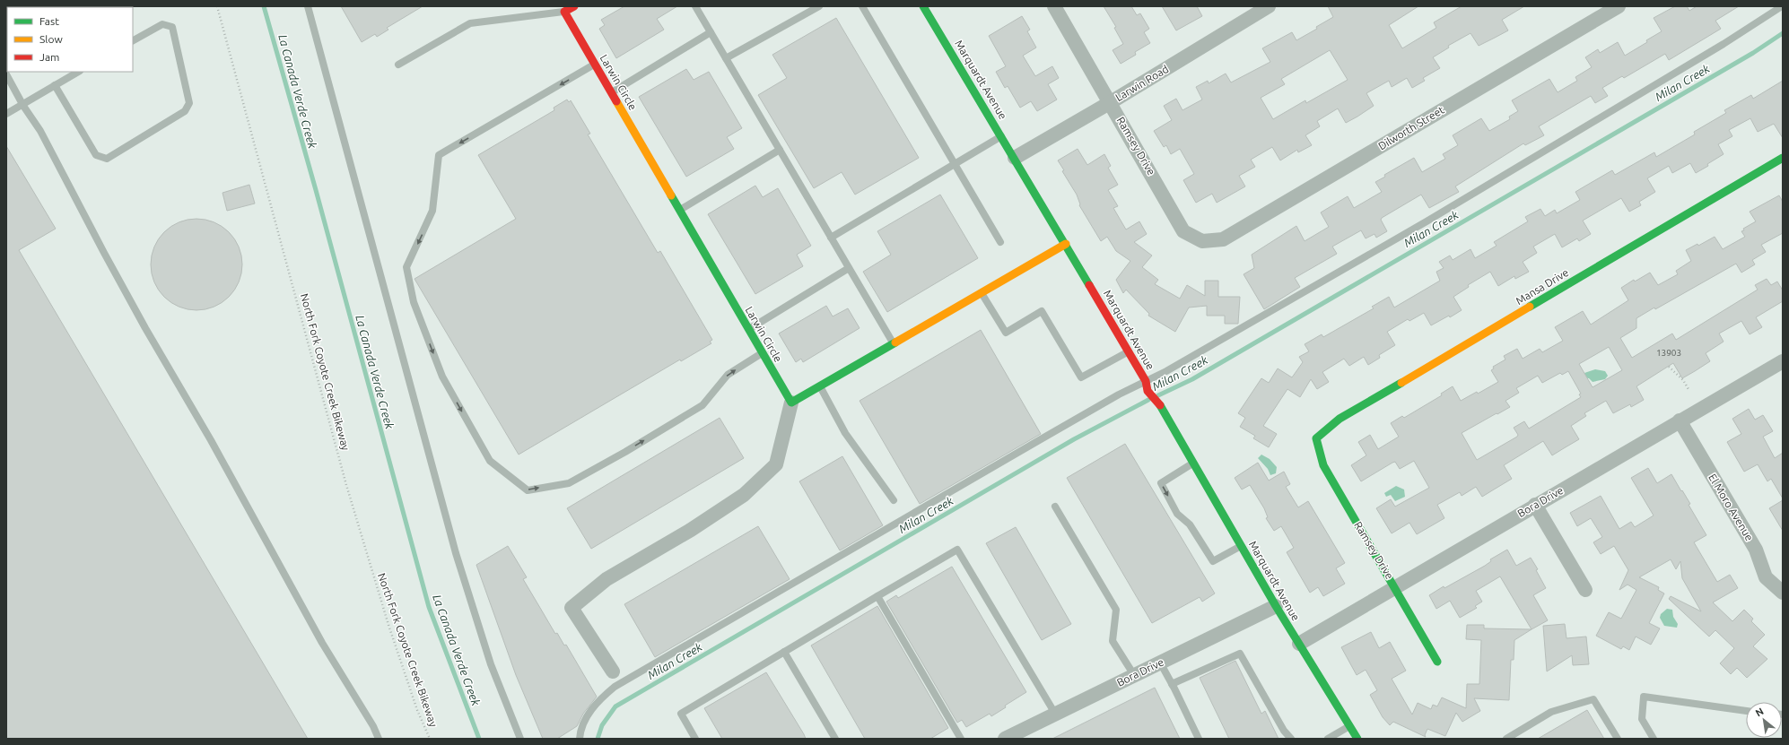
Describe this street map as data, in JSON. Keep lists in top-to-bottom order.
{
  "streets": {
    "street": [
      "Marquardt Avenue",
      "Larwin Circle",
      "Larwin Road",
      "Dilworth Street",
      "Ramsey Drive",
      "Mansa Drive",
      "Bora Drive",
      "El Moro Avenue"
    ],
    "path": ["North Fork Coyote Creek Bikeway"]
  },
  "crossings": [
    ["Marquardt Avenue", "Larwin Road"],
    ["Marquardt Avenue", "Bora Drive"],
    ["Larwin Road", "Ramsey Drive"],
    ["Dilworth Street", "Ramsey Drive"],
    ["Ramsey Drive", "Mansa Drive"],
    ["Ramsey Drive", "Bora Drive"],
    ["Bora Drive", "El Moro Avenue"]
  ],
  "water": ["Milan Creek", "La Canada Verde Creek"],
  "house_numbers": ["13903"],
  "legend": ["Fast", "Slow", "Jam"],
  "north": "top left"
}
